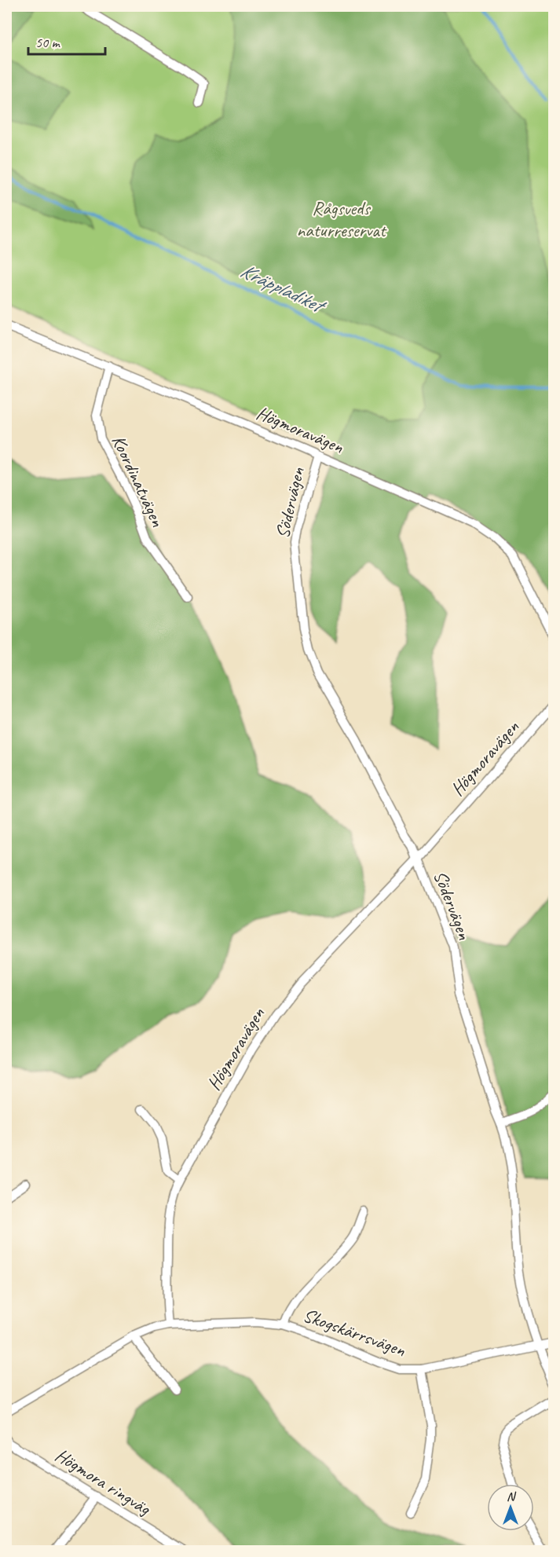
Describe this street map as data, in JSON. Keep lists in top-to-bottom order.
{
  "streets": {
    "street": [
      "Högmoravägen",
      "Koordinatvägen",
      "Södervägen",
      "Skogskärrsvägen",
      "Högmora ringväg"
    ]
  },
  "crossings": [
    ["Högmoravägen", "Koordinatvägen"],
    ["Högmoravägen", "Södervägen"],
    ["Högmoravägen", "Skogskärrsvägen"],
    ["Södervägen", "Skogskärrsvägen"]
  ],
  "water": ["Kräppladiket"],
  "parks": ["Rågsveds naturreservat"],
  "scale_bar": "50 m",
  "north": "top"
}
